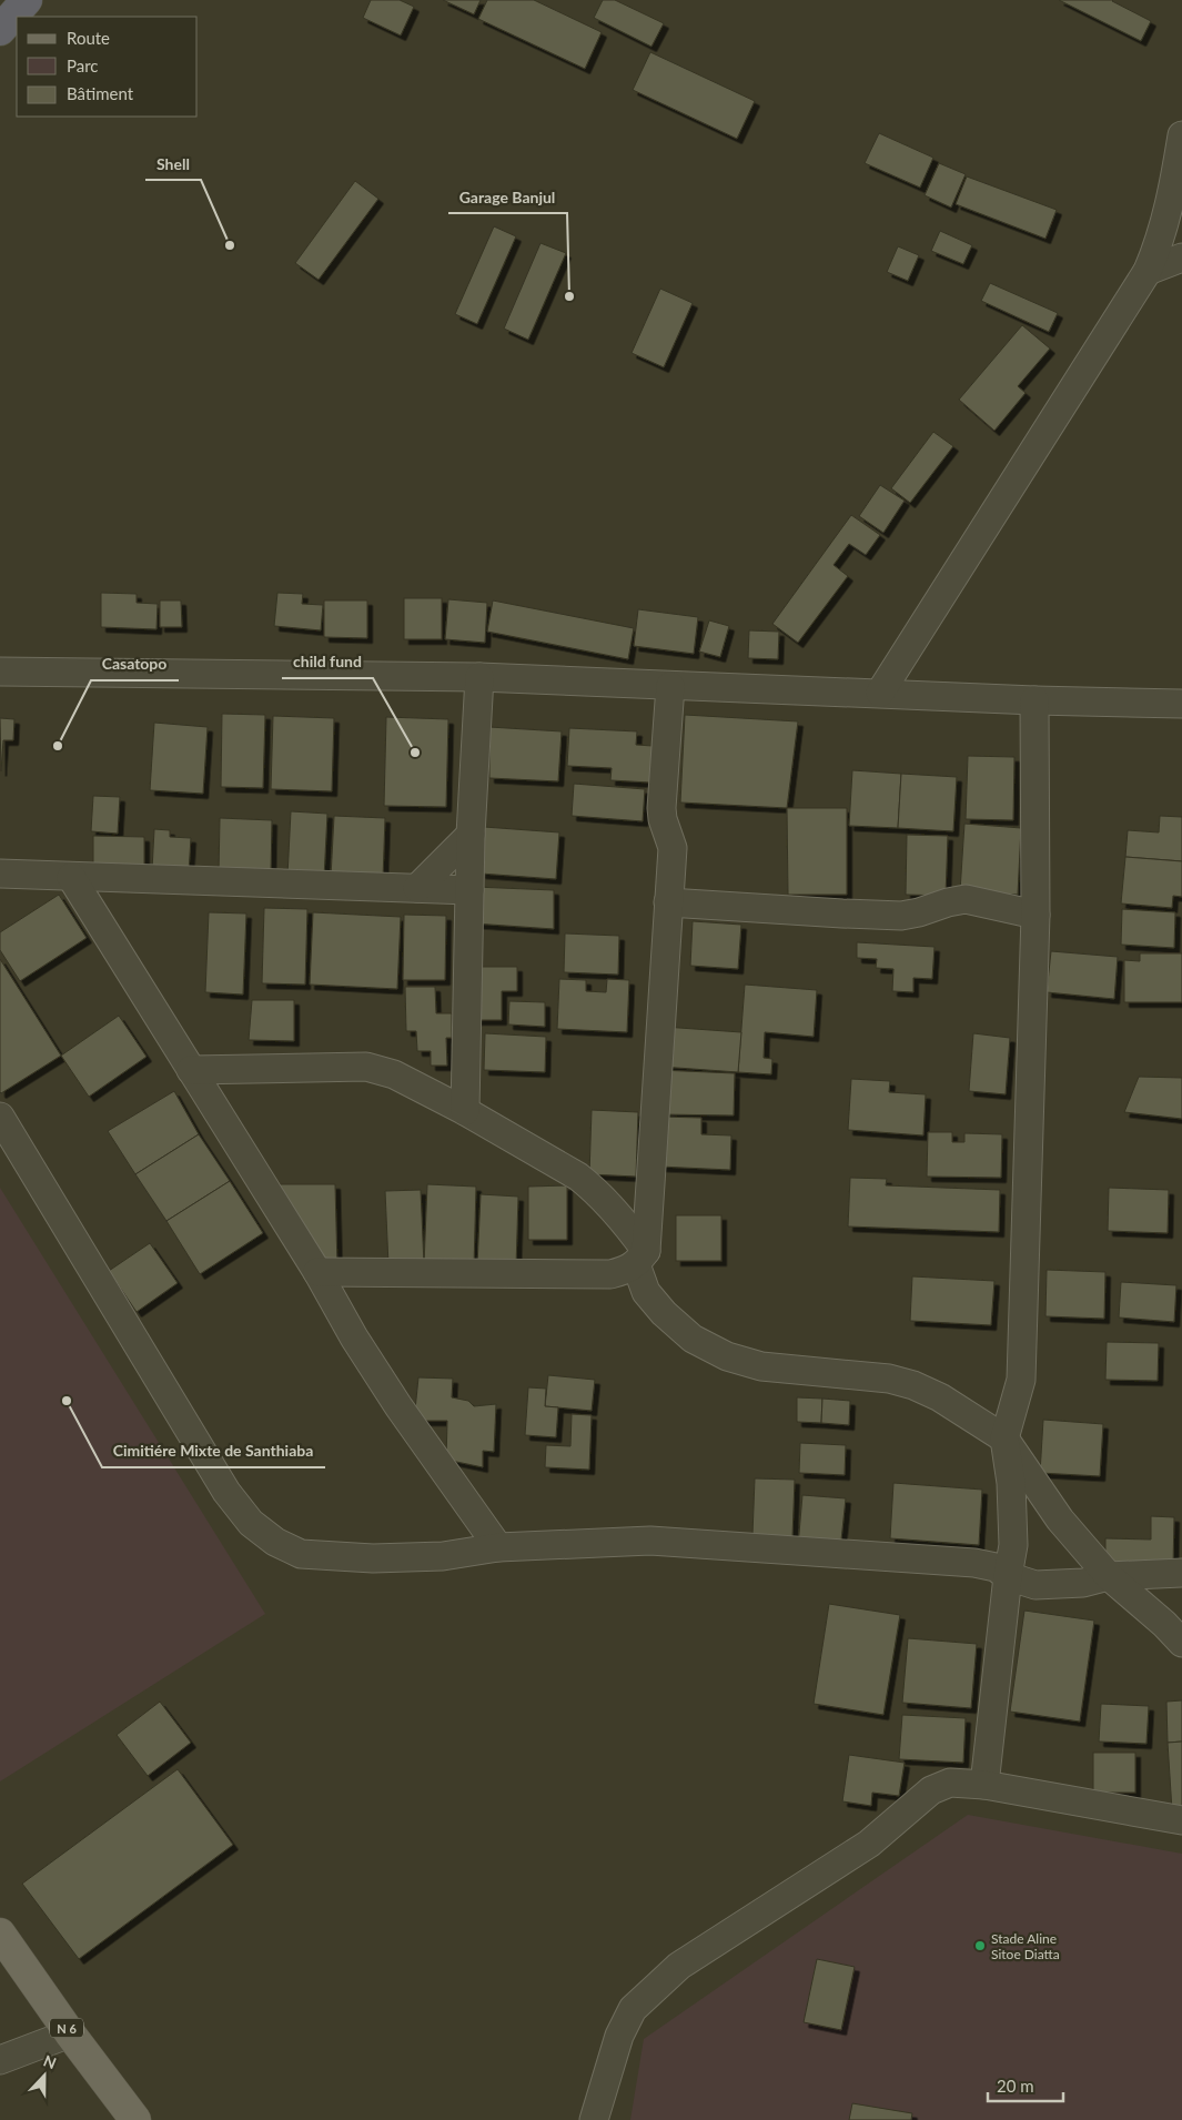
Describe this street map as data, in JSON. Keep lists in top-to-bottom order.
{
  "streets": {
    "main road": ["N 6"]
  },
  "places": [
    "Shell",
    "Garage Banjul",
    "Casatopo",
    "child fund",
    "Cimitiére Mixte de Santhiaba",
    "Stade Aline Sitoe Diatta"
  ],
  "legend": ["Route", "Parc", "Bâtiment"],
  "scale_bar": "20 m",
  "north": "top"
}
